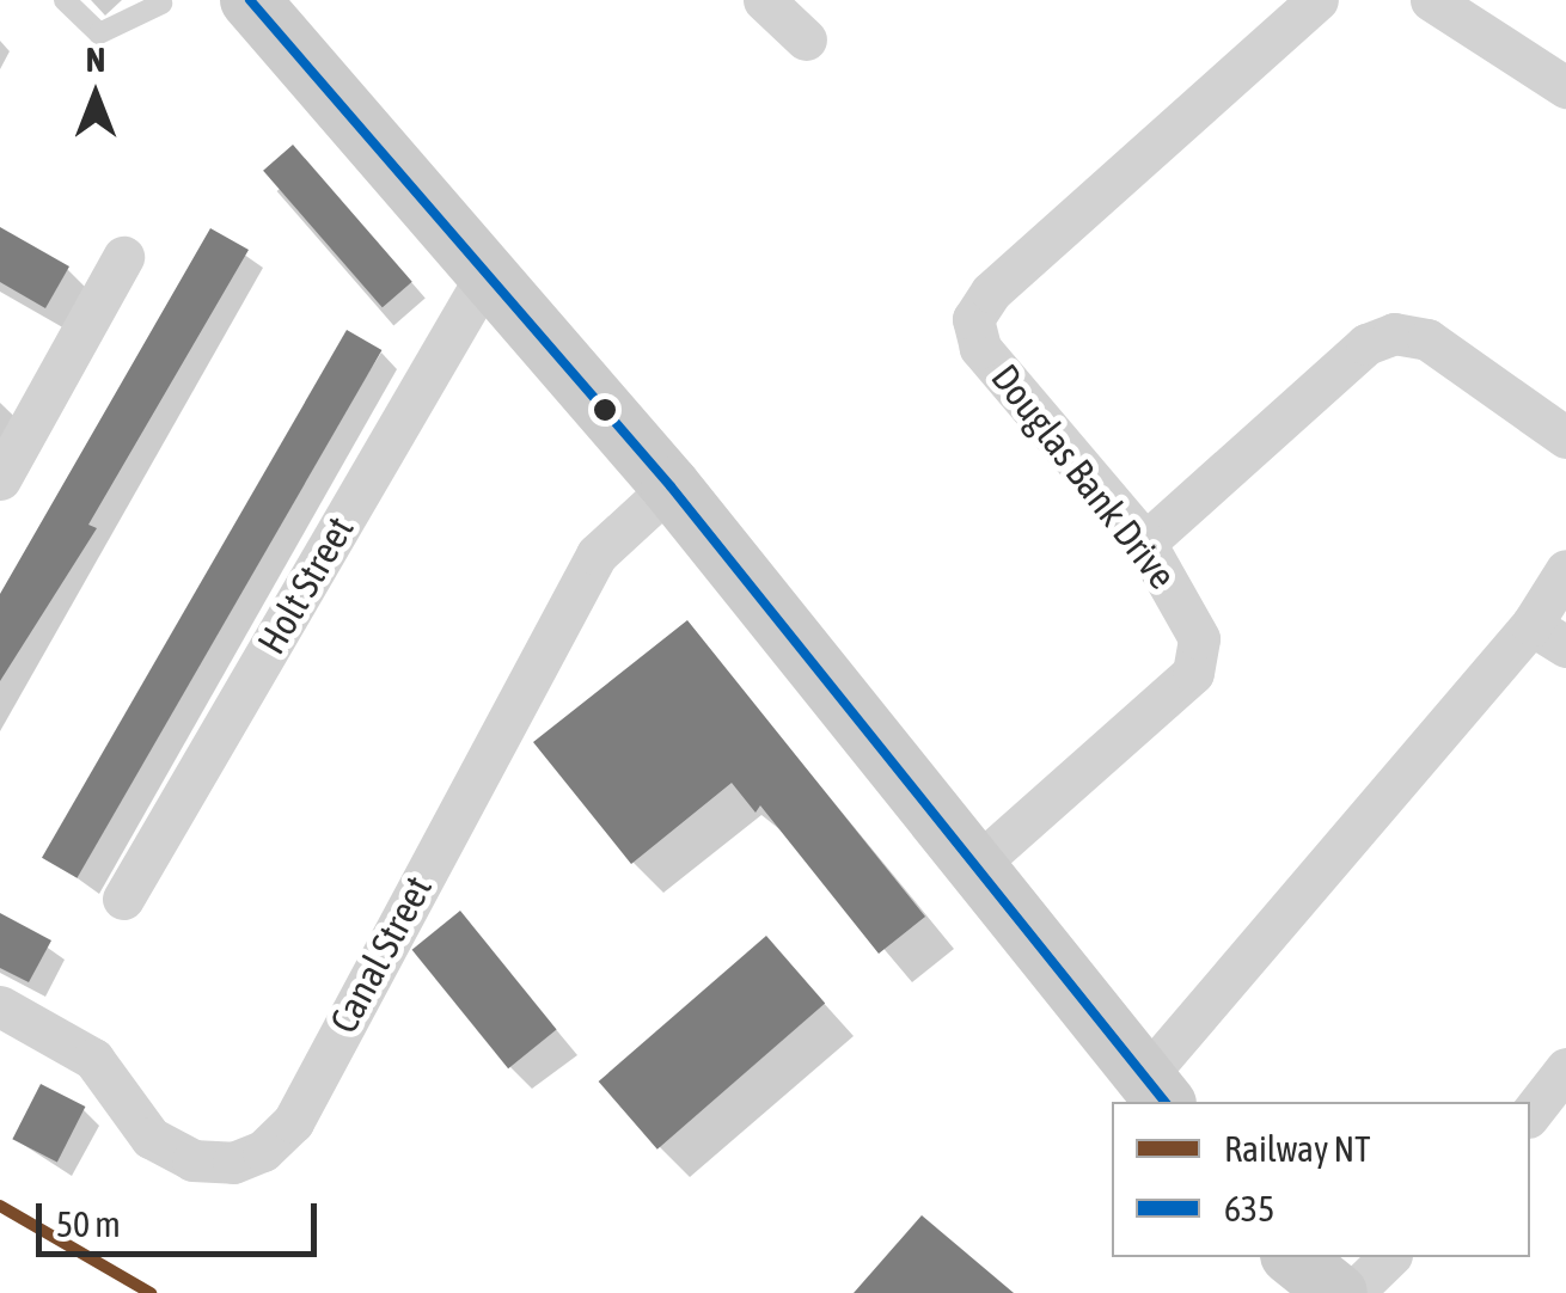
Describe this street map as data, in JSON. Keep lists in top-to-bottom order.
{
  "streets": {
    "street": ["Douglas Bank Drive", "Holt Street", "Canal Street"]
  },
  "lines": ["transit line 635", "rail line NT"],
  "legend": ["Railway NT", "635"],
  "scale_bar": "50 m",
  "north": "top"
}
